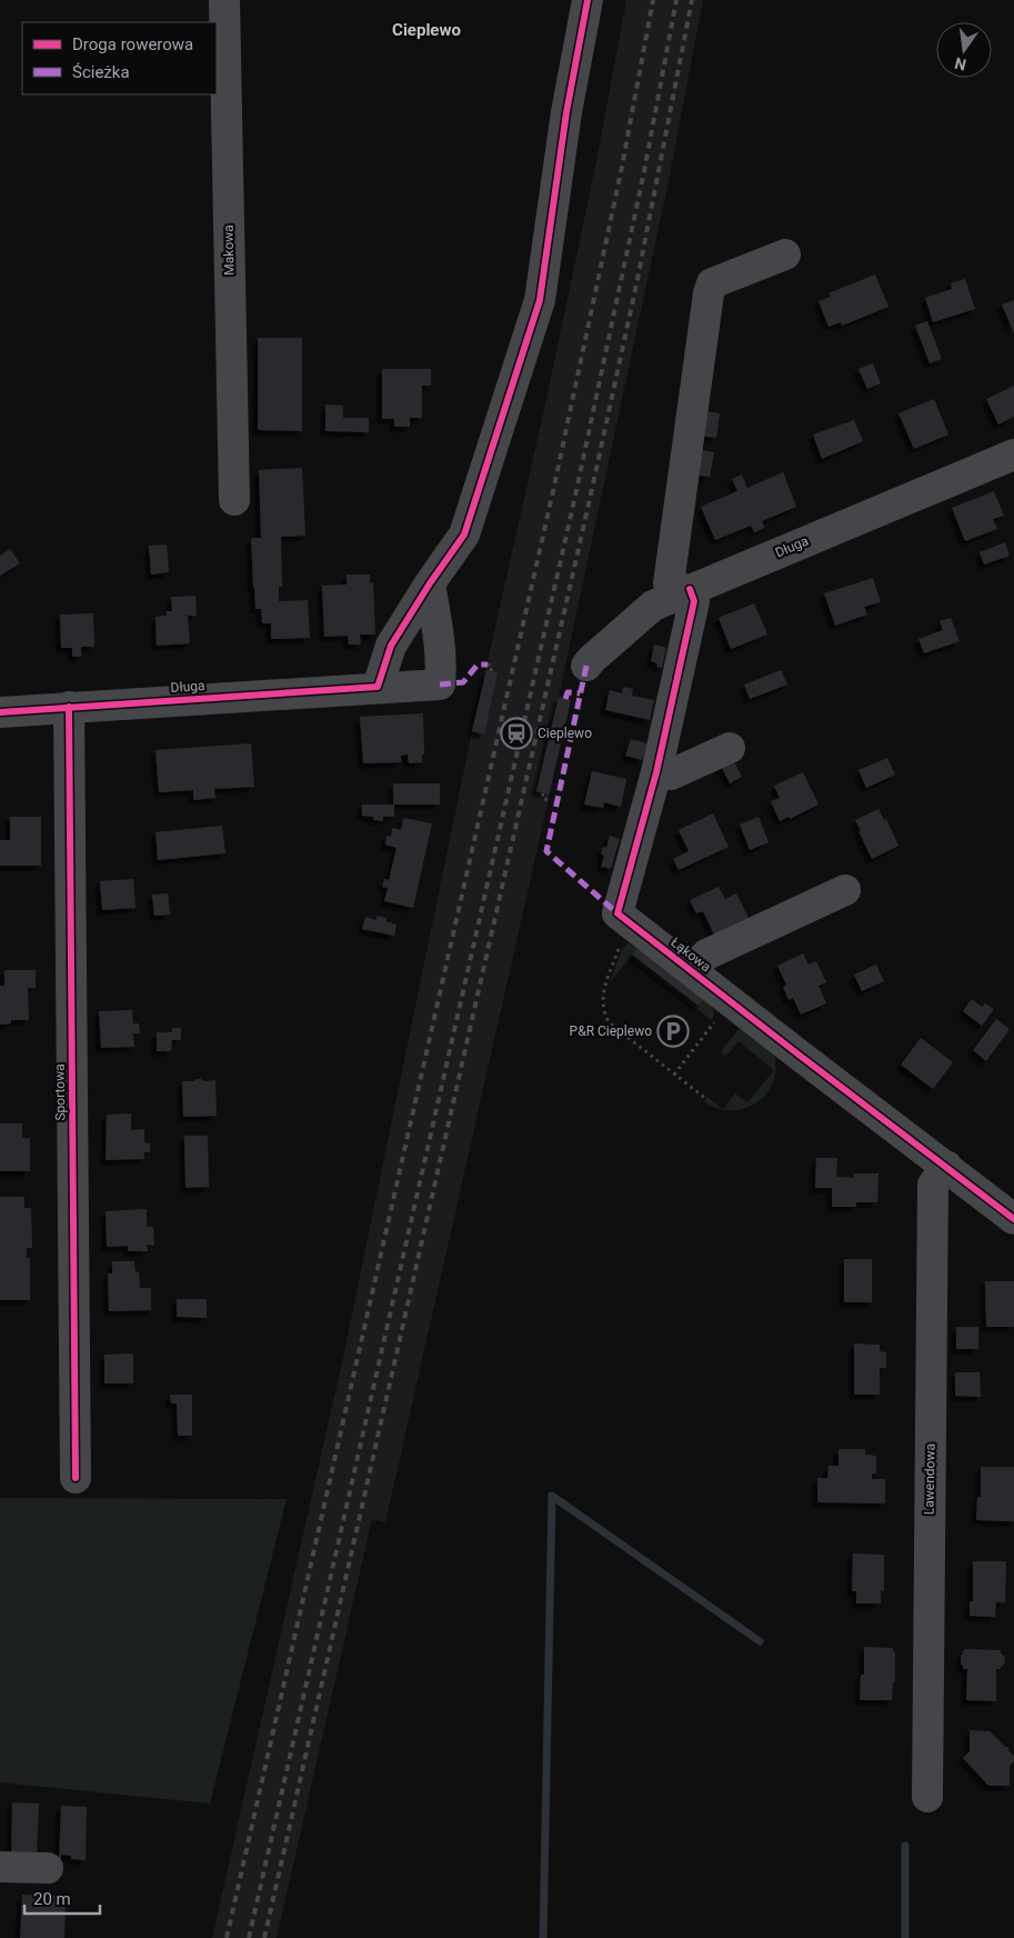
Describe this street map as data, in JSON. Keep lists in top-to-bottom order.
{
  "streets": {
    "street": [
      "Makowa",
      "Długa",
      "Łąkowa",
      "Sportowa",
      "Lawendowa"
    ]
  },
  "crossings": [
    ["Długa", "Łąkowa"],
    ["Długa", "Sportowa"],
    ["Łąkowa", "Lawendowa"]
  ],
  "districts": ["Cieplewo"],
  "places": {
    "station": ["Cieplewo"],
    "parking": ["P&R Cieplewo"]
  },
  "legend": ["Droga rowerowa", "Ścieżka"],
  "scale_bar": "20 m",
  "north": "bottom"
}
